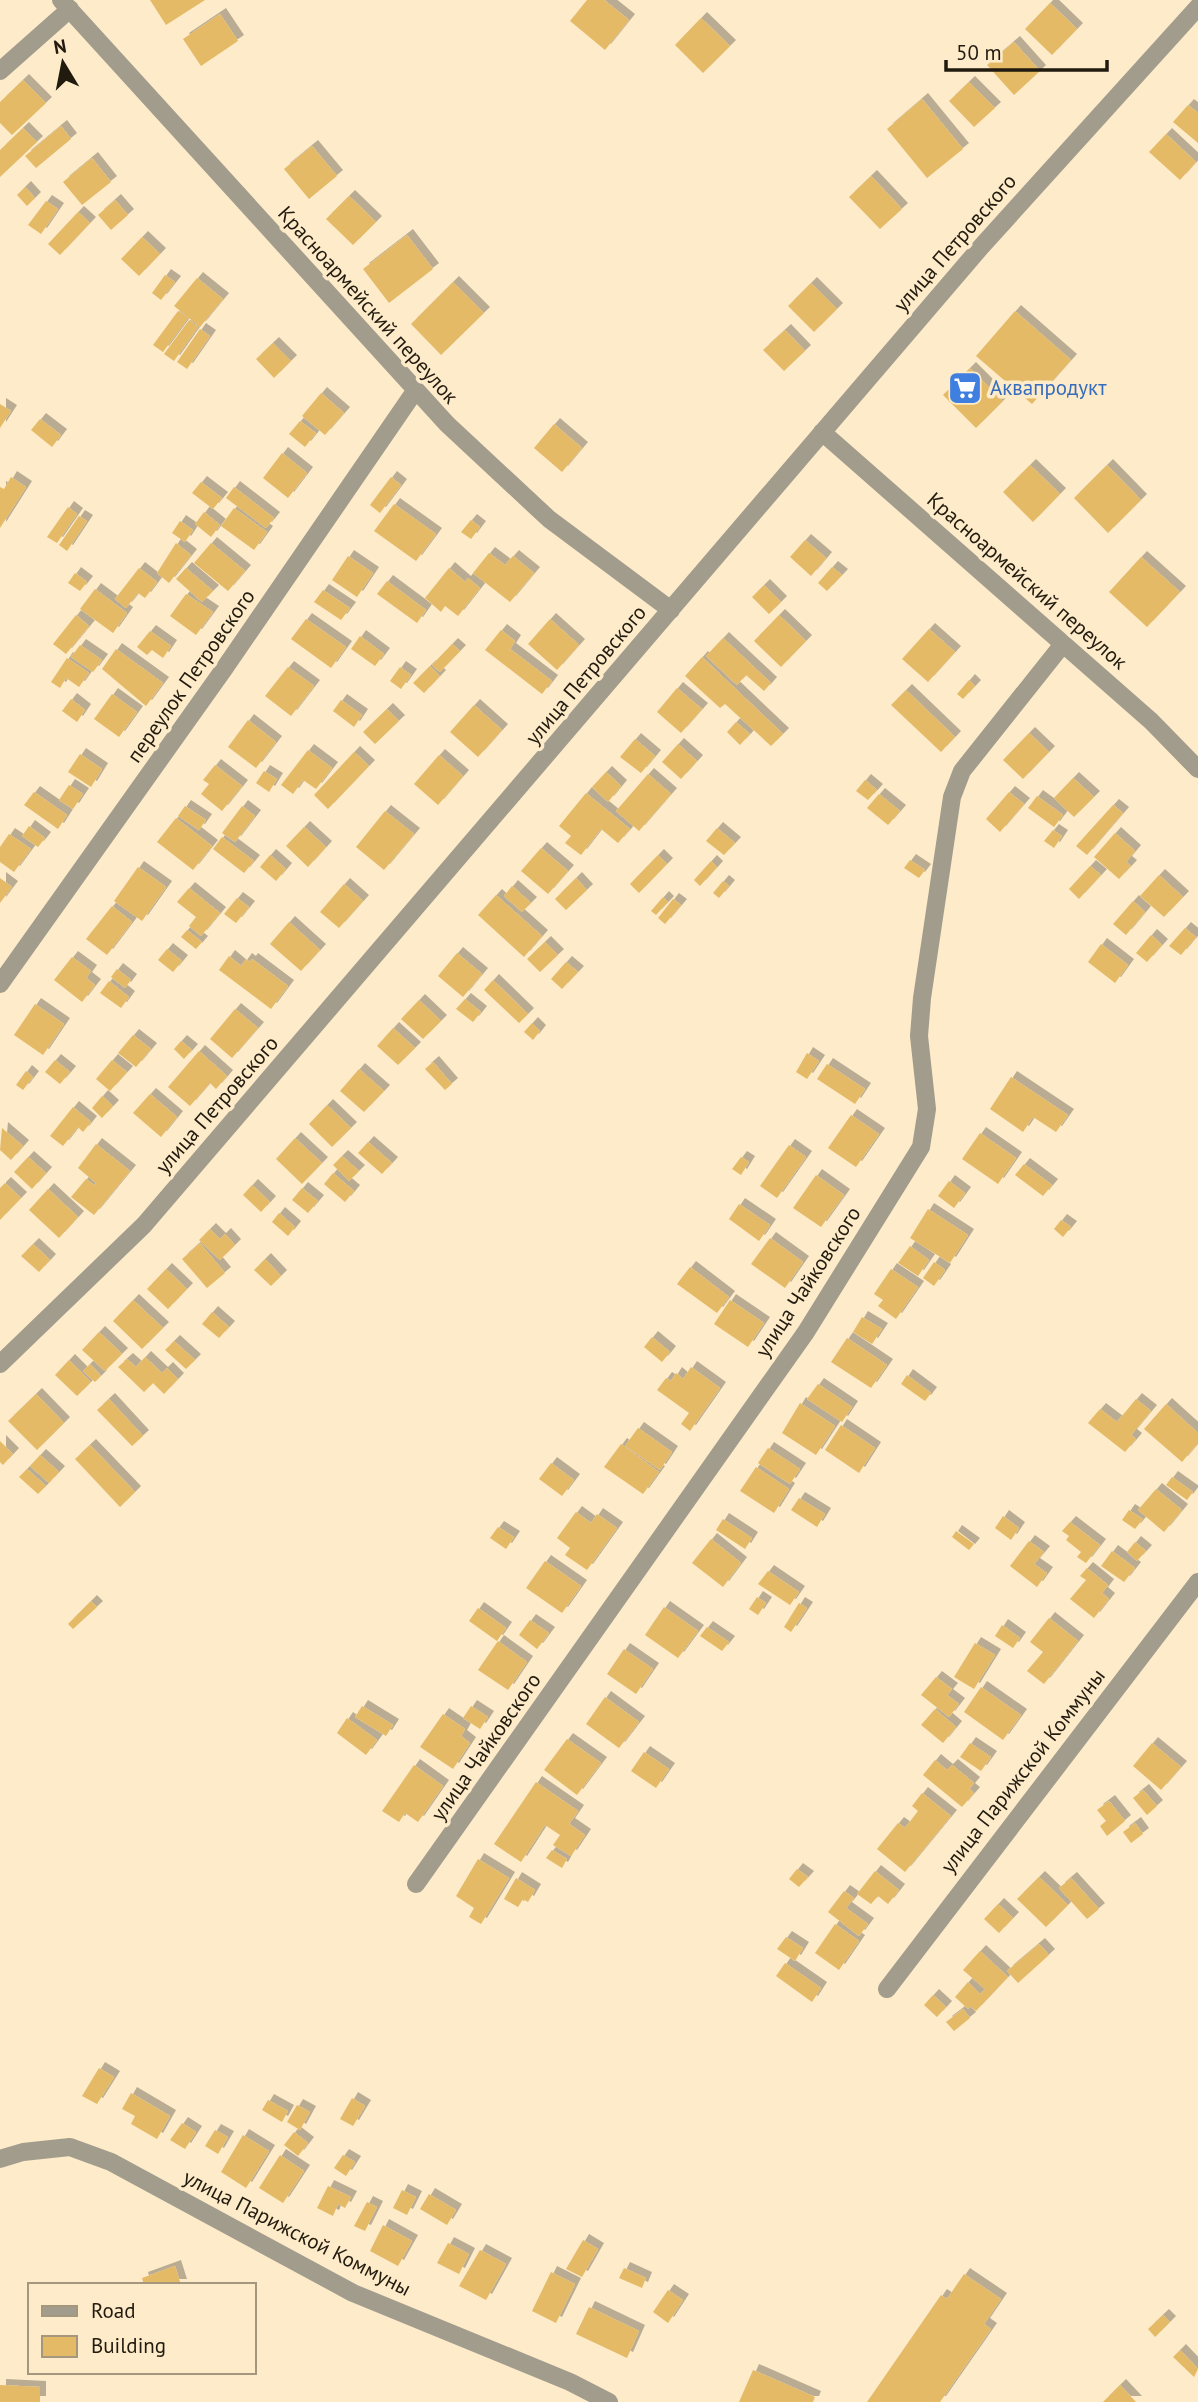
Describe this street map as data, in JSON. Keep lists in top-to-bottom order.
{
  "streets": {
    "street": [
      "улица Петровского",
      "Красноармейский переулок",
      "переулок Петровского",
      "улица Чайковского",
      "улица Парижской Коммуны"
    ]
  },
  "crossings": [
    ["улица Петровского", "Красноармейский переулок"],
    ["Красноармейский переулок", "переулок Петровского"],
    ["Красноармейский переулок", "улица Чайковского"]
  ],
  "places": {
    "supermarket": ["Аквапродукт"]
  },
  "legend": ["Road", "Building"],
  "scale_bar": "50 m",
  "north": "top"
}
